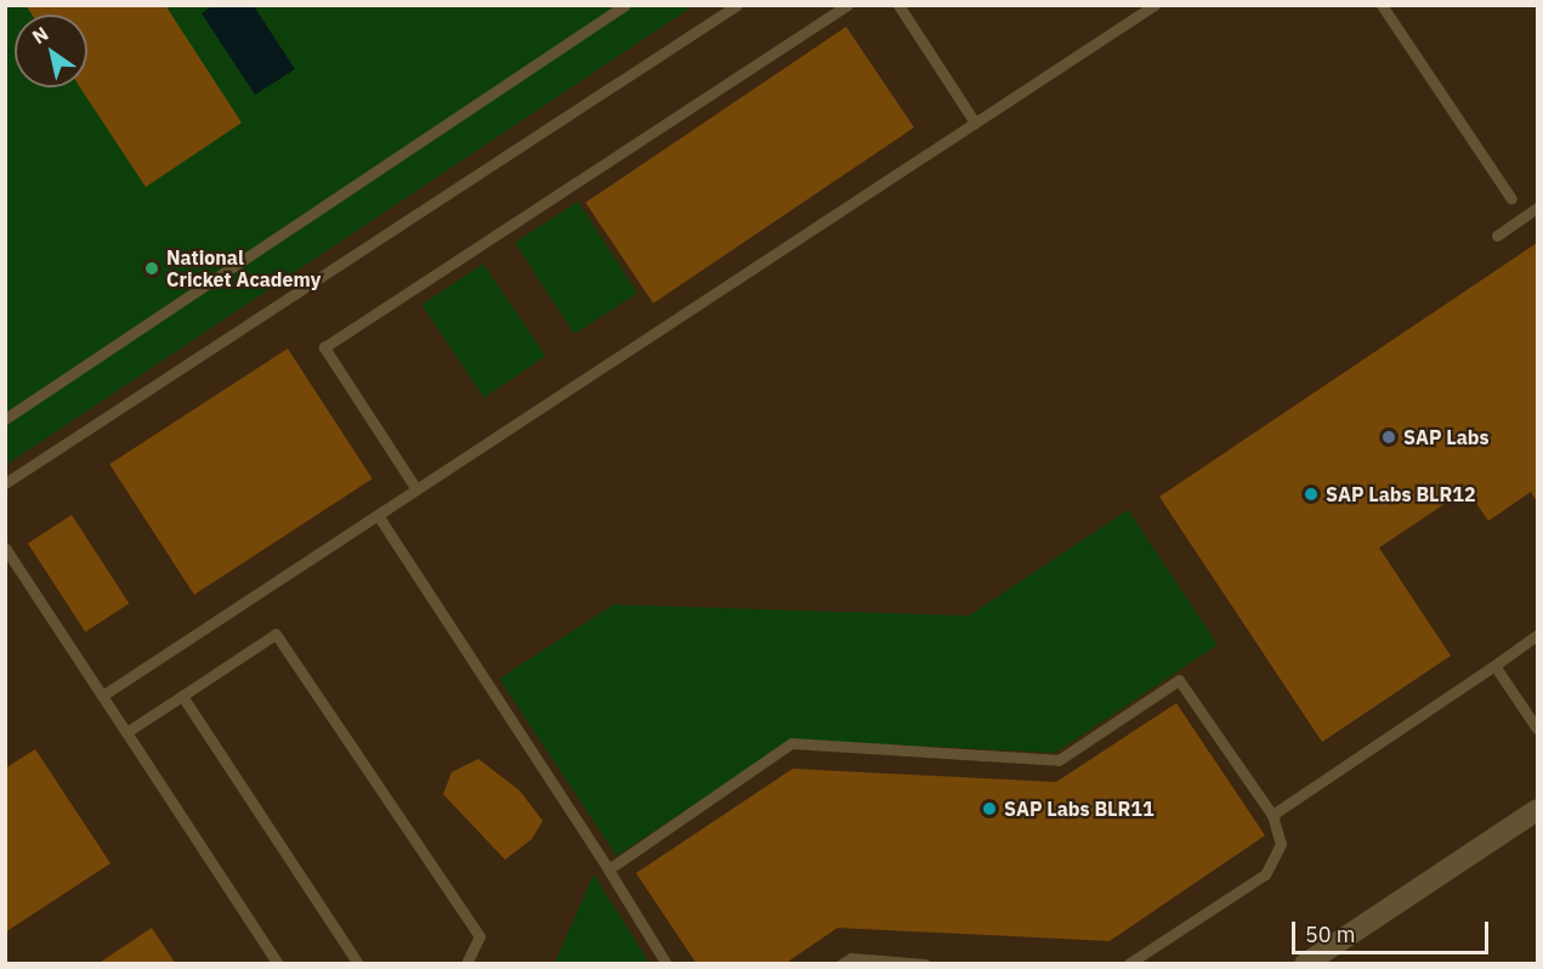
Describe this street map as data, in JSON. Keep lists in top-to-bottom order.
{
  "places": [
    "National Cricket Academy",
    "SAP Labs",
    "SAP Labs BLR12",
    "SAP Labs BLR11"
  ],
  "scale_bar": "50 m",
  "north": "top left"
}
